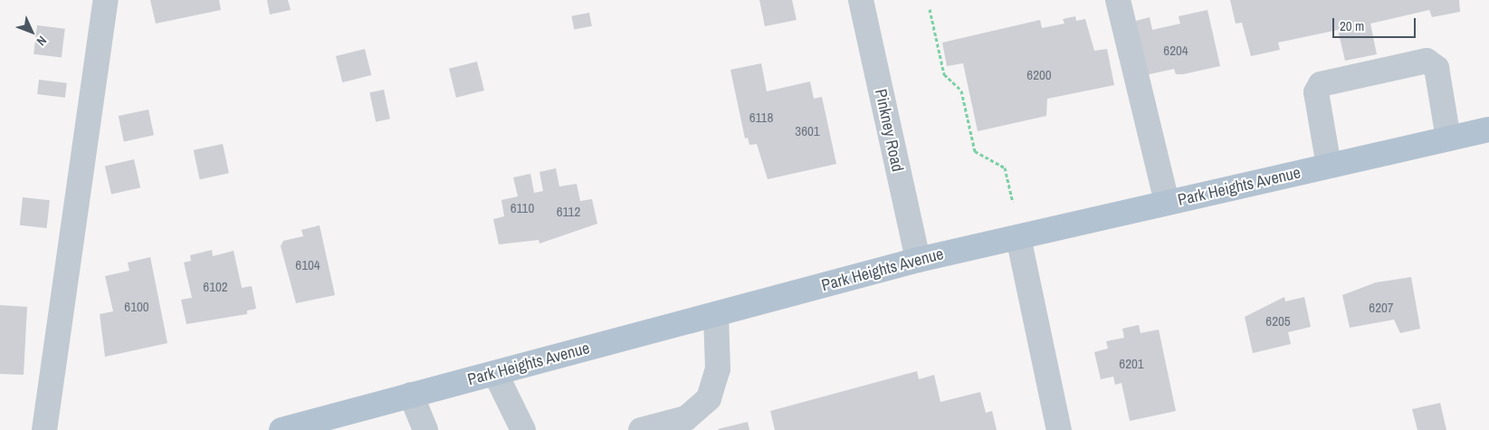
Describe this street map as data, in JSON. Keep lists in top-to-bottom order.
{
  "streets": {
    "main road": ["Park Heights Avenue"],
    "street": ["Pinkney Road"]
  },
  "crossings": [
    ["Pinkney Road", "Park Heights Avenue"]
  ],
  "house_numbers": [
    "6204",
    "6200",
    "6118",
    "3601",
    "6110",
    "6112",
    "6104",
    "6102",
    "6100",
    "6207",
    "6205",
    "6201"
  ],
  "scale_bar": "20 m",
  "north": "bottom right"
}
